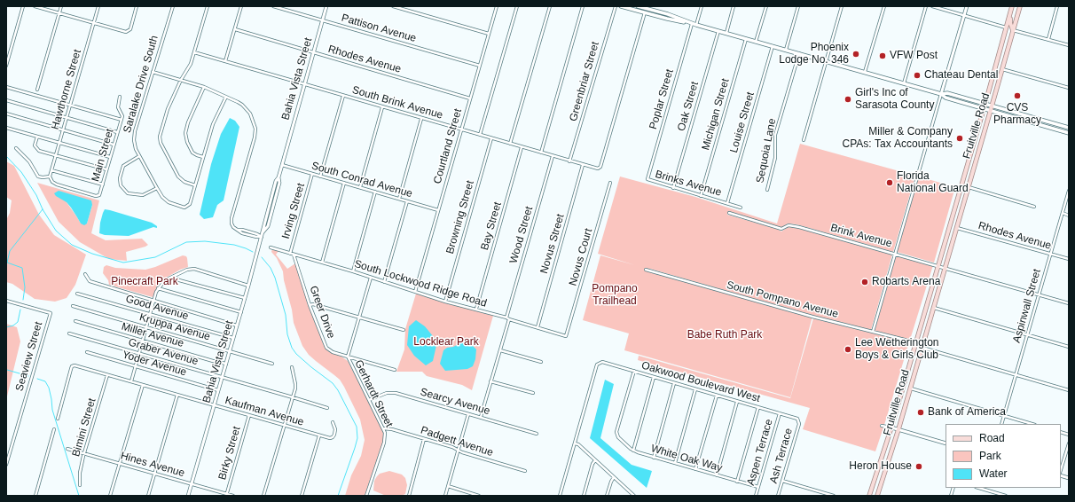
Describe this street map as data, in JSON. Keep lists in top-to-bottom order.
{
  "streets": {
    "main road": ["Fruitville Road"],
    "street": [
      "Pattison Avenue",
      "Rhodes Avenue",
      "Bahia Vista Street",
      "Greenbriar Street",
      "Saralake Drive South",
      "Hawthorne Street",
      "Poplar Street",
      "South Brink Avenue",
      "Oak Street",
      "Michigan Street",
      "Louise Street",
      "Courtland Street",
      "Sequoia Lane",
      "Main Street",
      "South Conrad Avenue",
      "Brinks Avenue",
      "Irving Street",
      "Browning Street",
      "Bay Street",
      "Wood Street",
      "Brink Avenue",
      "Novus Street",
      "Novus Court",
      "South Lockwood Ridge Road",
      "South Pompano Avenue",
      "Aspinwall Street",
      "Good Avenue",
      "Greer Drive",
      "Kruppa Avenue",
      "Miller Avenue",
      "Graber Avenue",
      "Seaview Street",
      "Yoder Avenue",
      "Oakwood Boulevard West",
      "Gerhardt Street",
      "Searcy Avenue",
      "Kaufman Avenue",
      "Bimini Street",
      "Padgett Avenue",
      "Aspen Terrace",
      "Birky Street",
      "Ash Terrace",
      "White Oak Way",
      "Hines Avenue"
    ]
  },
  "crossings": [
    ["Pattison Avenue", "Bahia Vista Street"],
    ["Pattison Avenue", "Courtland Street"],
    ["Rhodes Avenue", "Bahia Vista Street"],
    ["Rhodes Avenue", "Fruitville Road"],
    ["Rhodes Avenue", "Courtland Street"],
    ["Rhodes Avenue", "Aspinwall Street"],
    ["Bahia Vista Street", "South Brink Avenue"],
    ["Bahia Vista Street", "South Conrad Avenue"],
    ["Bahia Vista Street", "Good Avenue"],
    ["Bahia Vista Street", "Kruppa Avenue"],
    ["Bahia Vista Street", "Miller Avenue"],
    ["Bahia Vista Street", "Graber Avenue"],
    ["Bahia Vista Street", "Yoder Avenue"],
    ["Bahia Vista Street", "Kaufman Avenue"],
    ["Bahia Vista Street", "Hines Avenue"],
    ["Greenbriar Street", "South Brink Avenue"],
    ["Hawthorne Street", "Main Street"],
    ["Poplar Street", "Brinks Avenue"],
    ["South Brink Avenue", "Courtland Street"],
    ["South Brink Avenue", "Irving Street"],
    ["South Brink Avenue", "Browning Street"],
    ["South Brink Avenue", "Bay Street"],
    ["South Brink Avenue", "Wood Street"],
    ["South Brink Avenue", "Novus Street"],
    ["Oak Street", "Brinks Avenue"],
    ["Michigan Street", "Brinks Avenue"],
    ["Louise Street", "Brinks Avenue"],
    ["Fruitville Road", "Brink Avenue"],
    ["Fruitville Road", "South Pompano Avenue"],
    ["Courtland Street", "South Conrad Avenue"],
    ["Courtland Street", "South Lockwood Ridge Road"],
    ["South Conrad Avenue", "Irving Street"],
    ["Irving Street", "South Lockwood Ridge Road"],
    ["Irving Street", "Greer Drive"],
    ["Browning Street", "South Lockwood Ridge Road"],
    ["Bay Street", "South Lockwood Ridge Road"],
    ["Wood Street", "South Lockwood Ridge Road"],
    ["Wood Street", "Searcy Avenue"],
    ["Brink Avenue", "Aspinwall Street"],
    ["Novus Street", "South Lockwood Ridge Road"],
    ["Novus Court", "South Lockwood Ridge Road"],
    ["South Lockwood Ridge Road", "Greer Drive"],
    ["South Lockwood Ridge Road", "Gerhardt Street"],
    ["Greer Drive", "Gerhardt Street"],
    ["Oakwood Boulevard West", "Aspen Terrace"],
    ["Oakwood Boulevard West", "Ash Terrace"],
    ["Oakwood Boulevard West", "White Oak Way"],
    ["Gerhardt Street", "Searcy Avenue"],
    ["Gerhardt Street", "Padgett Avenue"],
    ["Kaufman Avenue", "Bimini Street"],
    ["Kaufman Avenue", "Birky Street"],
    ["Bimini Street", "Hines Avenue"],
    ["Aspen Terrace", "White Oak Way"],
    ["Birky Street", "Hines Avenue"]
  ],
  "parks": [
    "Pinecraft Park",
    "Pompano Trailhead",
    "Babe Ruth Park",
    "Locklear Park"
  ],
  "places": [
    "Phoenix Lodge No. 346",
    "VFW Post",
    "Chateau Dental",
    "CVS Pharmacy",
    "Girl's Inc of Sarasota County",
    "Miller & Company CPAs: Tax Accountants",
    "Florida National Guard",
    "Robarts Arena",
    "Lee Wetherington Boys & Girls Club",
    "Bank of America",
    "Heron House"
  ],
  "legend": ["Road", "Park", "Water"]
}
